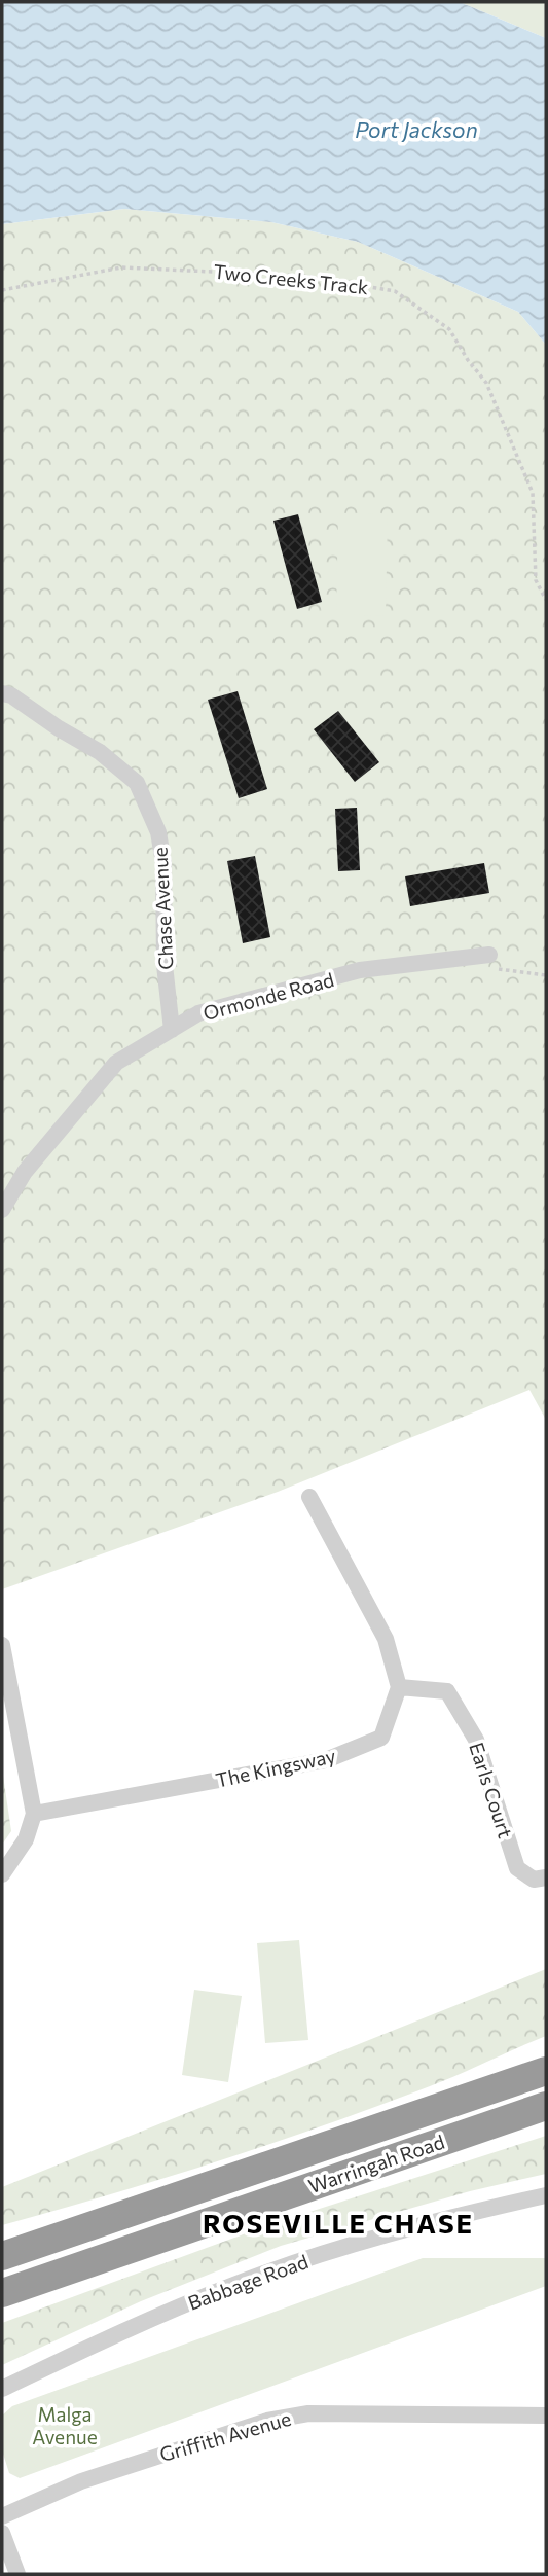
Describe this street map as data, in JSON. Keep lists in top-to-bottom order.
{
  "streets": {
    "highway": ["Warringah Road"],
    "street": [
      "Chase Avenue",
      "Ormonde Road",
      "The Kingsway",
      "Earls Court",
      "Babbage Road",
      "Griffith Avenue"
    ],
    "path": ["Two Creeks Track"]
  },
  "crossings": [
    ["Chase Avenue", "Ormonde Road"],
    ["The Kingsway", "Earls Court"]
  ],
  "districts": ["ROSEVILLE CHASE"],
  "water": ["Port Jackson"],
  "parks": ["Malga Avenue"]
}
